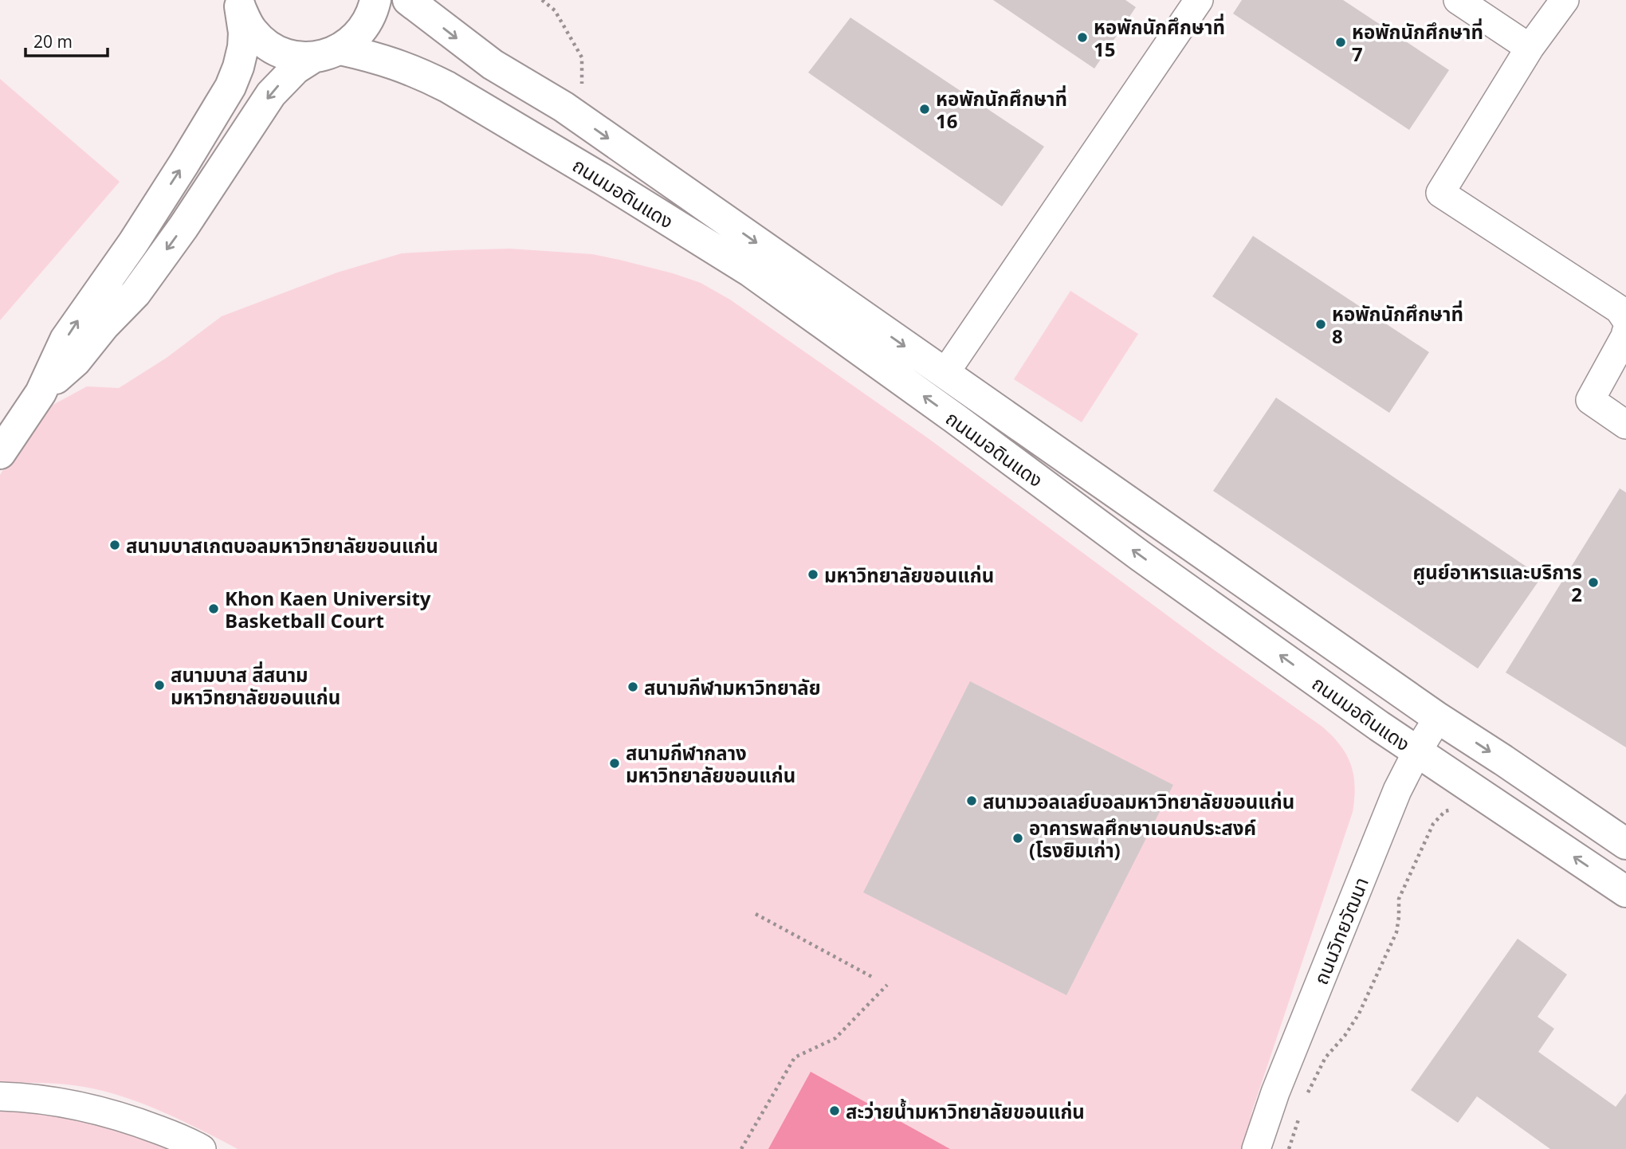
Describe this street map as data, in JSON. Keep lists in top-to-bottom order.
{
  "streets": {
    "street": ["ถนนมอดินแดง", "ถนนวิทยวัฒนา"]
  },
  "crossings": [
    ["ถนนมอดินแดง", "ถนนวิทยวัฒนา"]
  ],
  "places": [
    "หอพักนักศึกษาที่ 15",
    "หอพักนักศึกษาที่ 7",
    "หอพักนักศึกษาที่ 16",
    "หอพักนักศึกษาที่ 8",
    "สนามบาสเกตบอลมหาวิทยาลัยขอนแก่น",
    "มหาวิทยาลัยขอนแก่น",
    "ศูนย์อาหารและบริการ 2",
    "Khon Kaen University Basketball Court",
    "สนามบาส สี่สนาม มหาวิทยาลัยขอนแก่น",
    "สนามกีฬามหาวิทยาลัย",
    "สนามกีฬากลาง มหาวิทยาลัยขอนแก่น",
    "สนามวอลเลย์บอลมหาวิทยาลัยขอนแก่น",
    "อาคารพลศึกษาเอนกประสงค์ (โรงยิมเก่า)",
    "สะว่ายน้ำมหาวิทยาลัยขอนแก่น"
  ],
  "scale_bar": "20 m"
}
